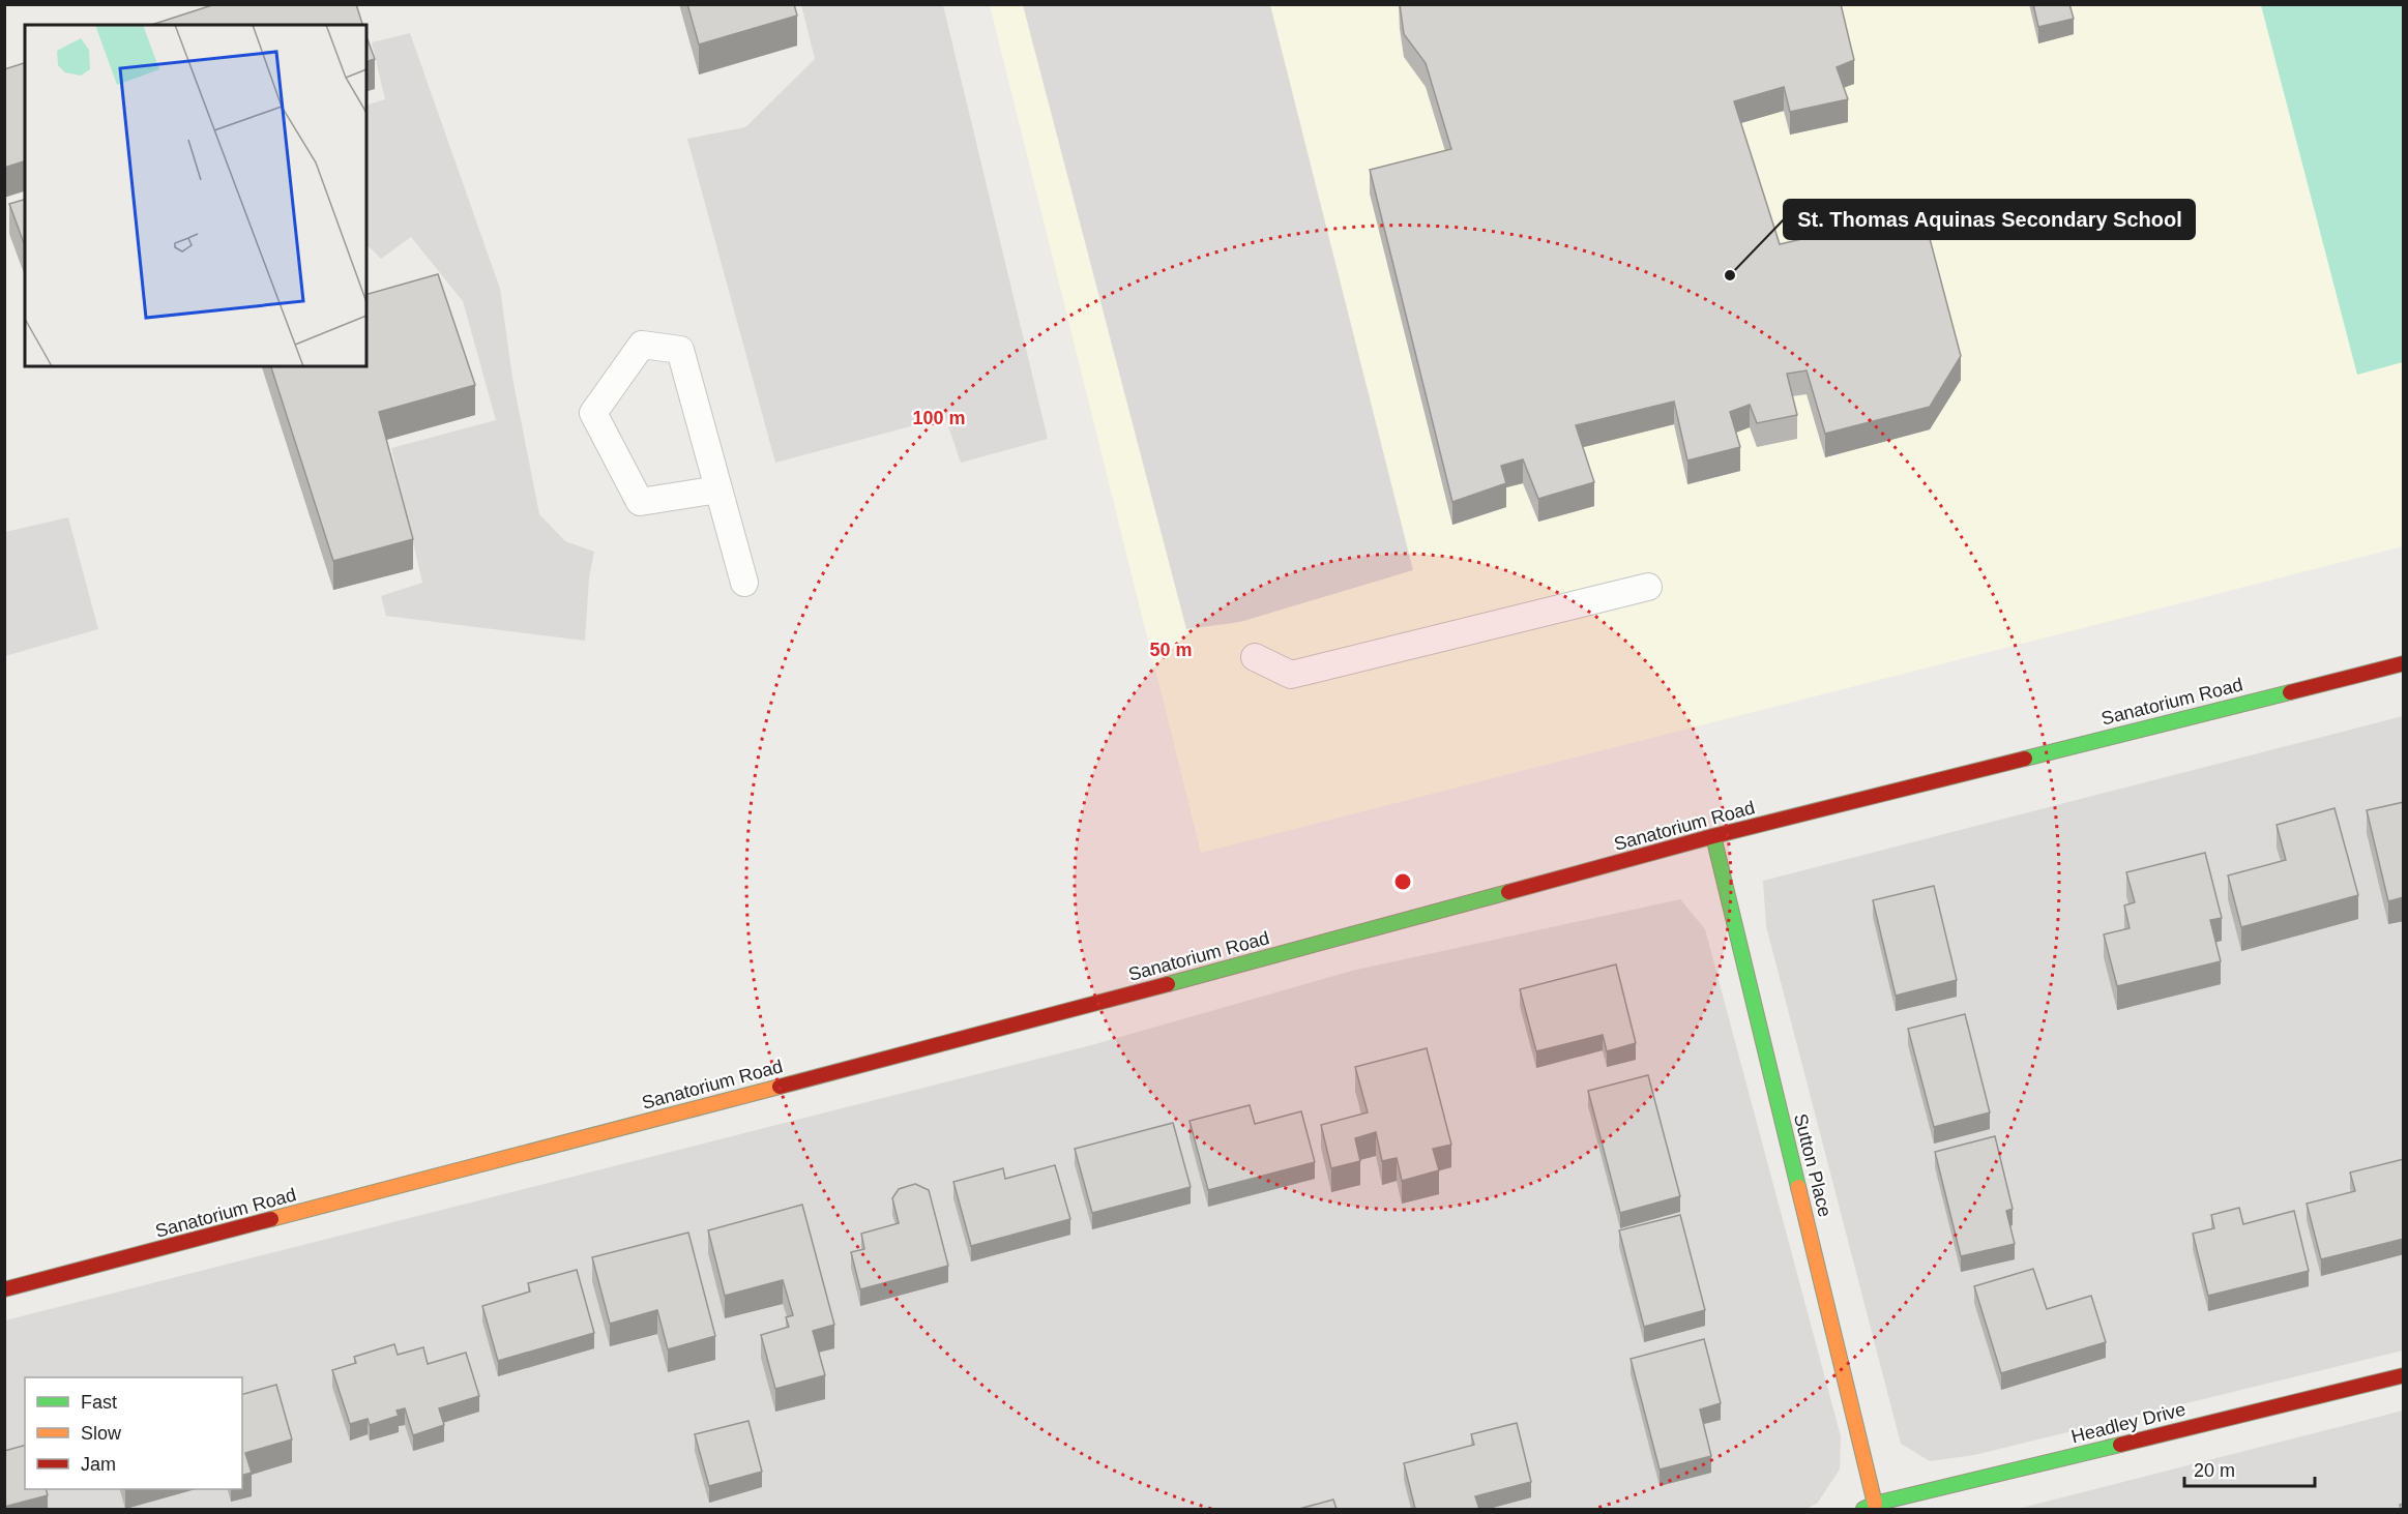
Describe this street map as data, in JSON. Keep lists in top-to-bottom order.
{
  "streets": {
    "main road": ["Sanatorium Road", "Sutton Place", "Headley Drive"]
  },
  "crossings": [
    ["Sanatorium Road", "Sutton Place"],
    ["Sutton Place", "Headley Drive"]
  ],
  "places": ["St. Thomas Aquinas Secondary School"],
  "legend": ["Fast", "Slow", "Jam"],
  "scale_bar": "20 m",
  "rings": ["100 m", "50 m"]
}
